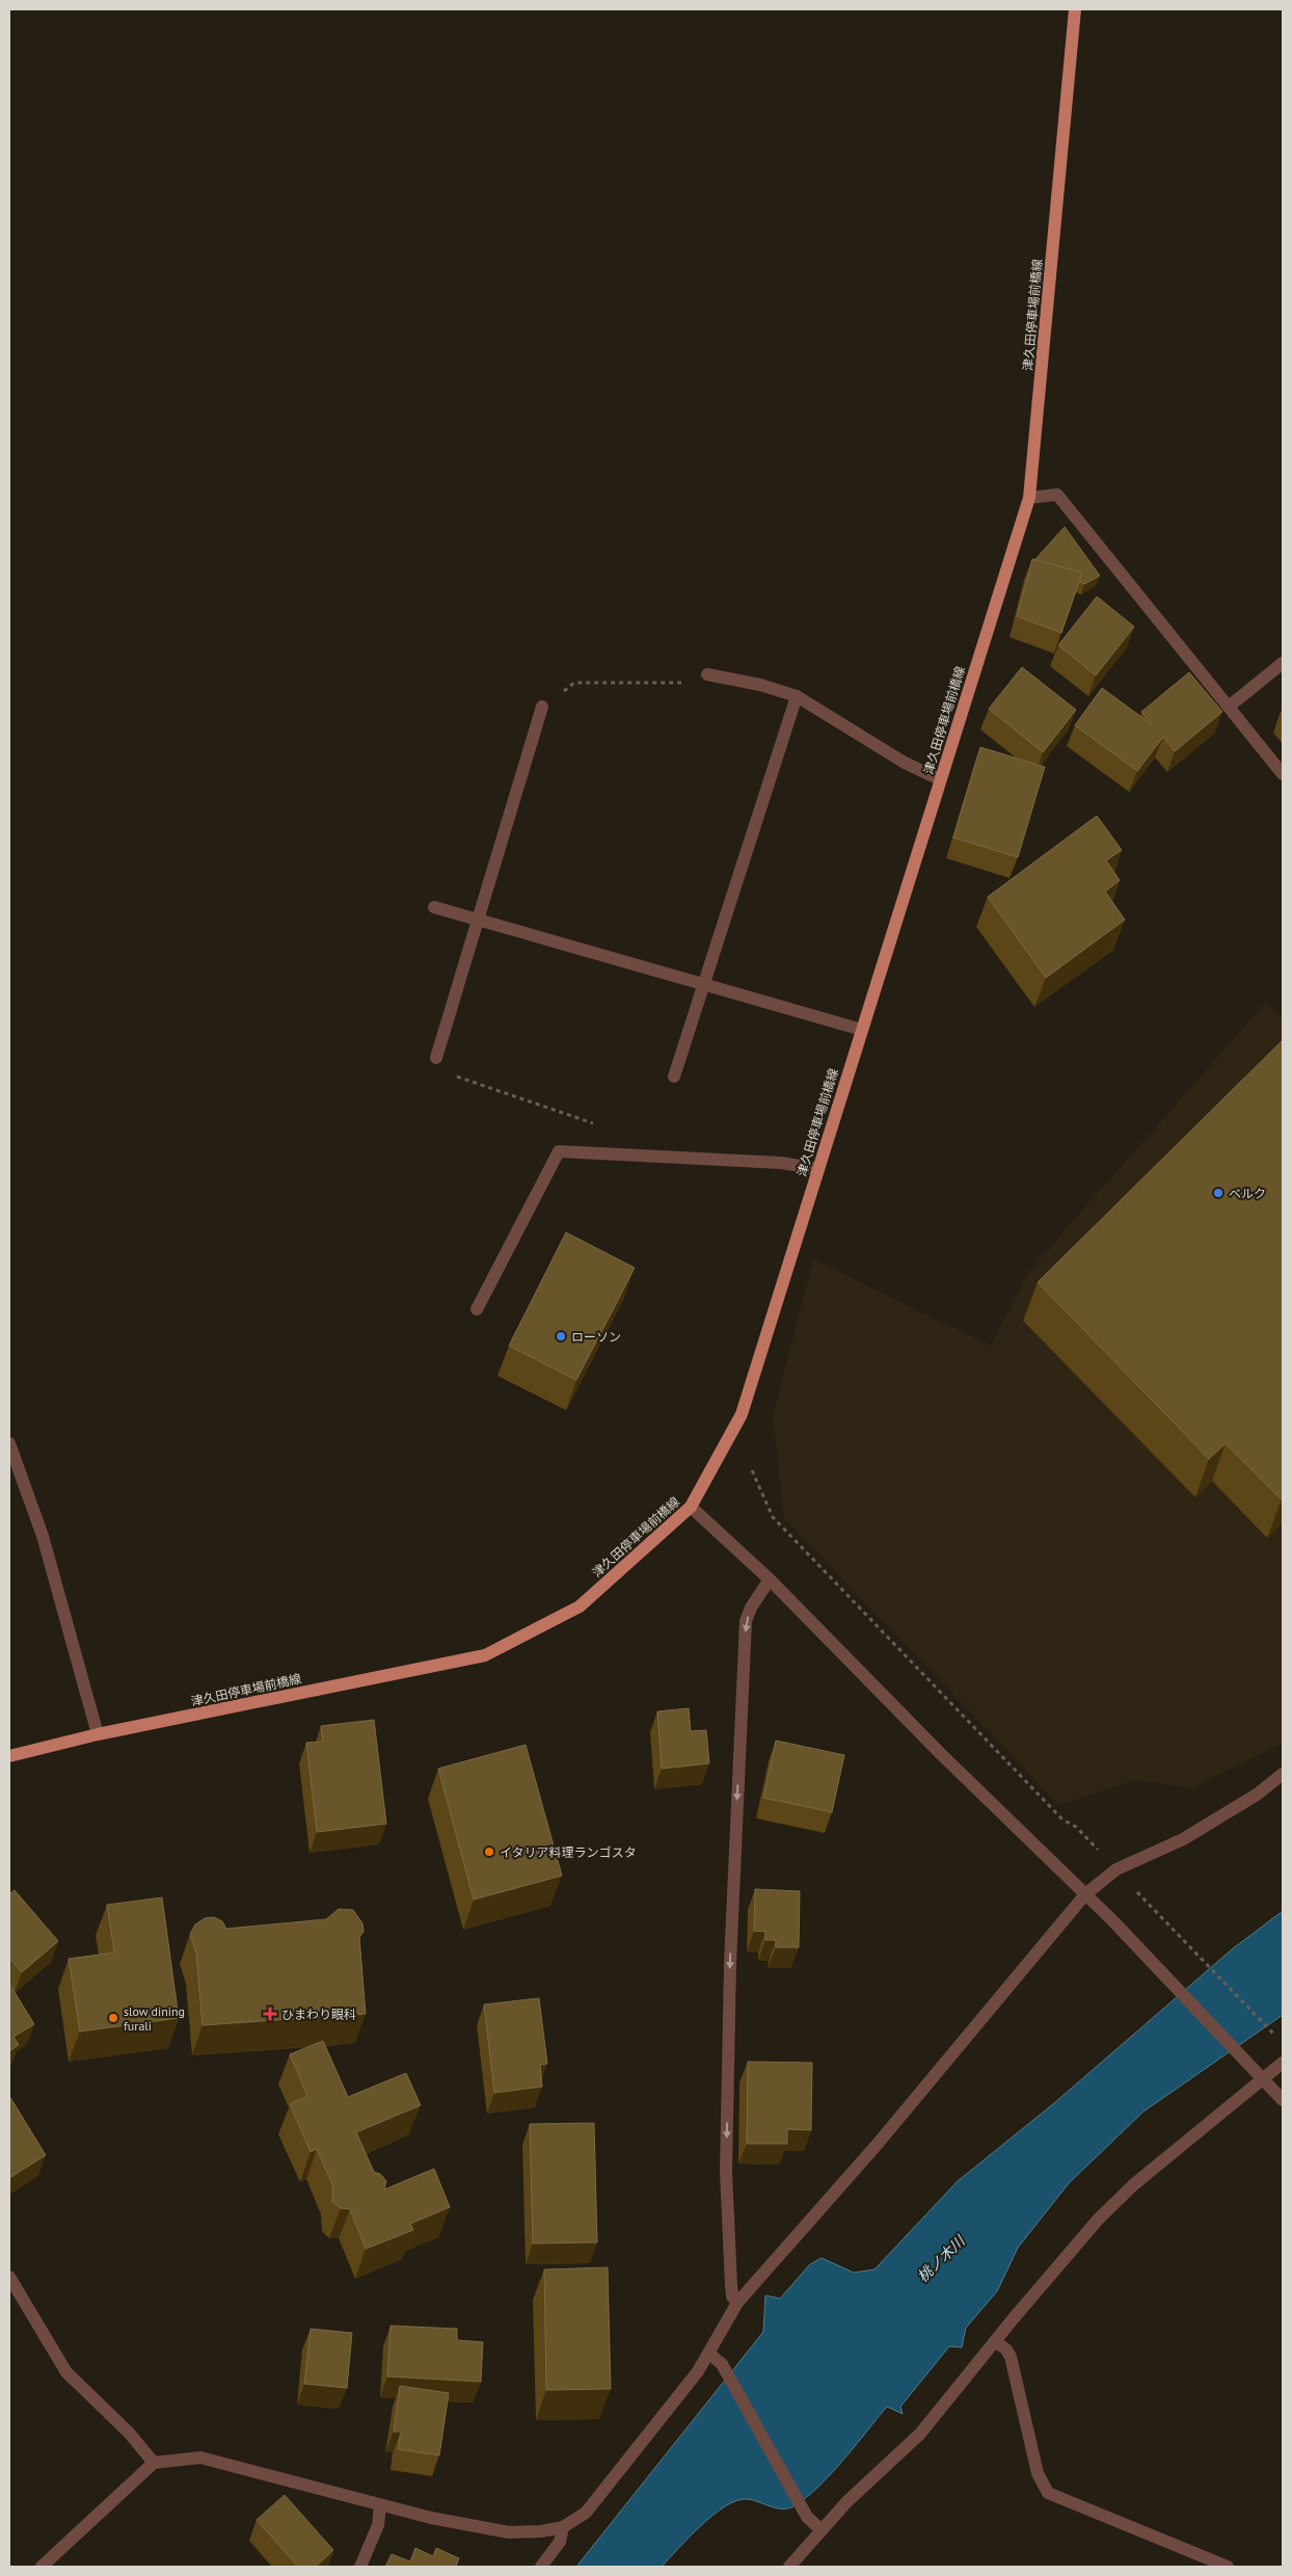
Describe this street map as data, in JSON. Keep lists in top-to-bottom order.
{
  "streets": {
    "main road": ["津久田停車場前橋線"]
  },
  "water": ["桃ノ木川"],
  "places": {
    "other": [
      "ベルク",
      "ローソン",
      "イタリア料理ランゴスタ",
      "slow dining furali"
    ],
    "health": ["ひまわり眼科"]
  }
}
